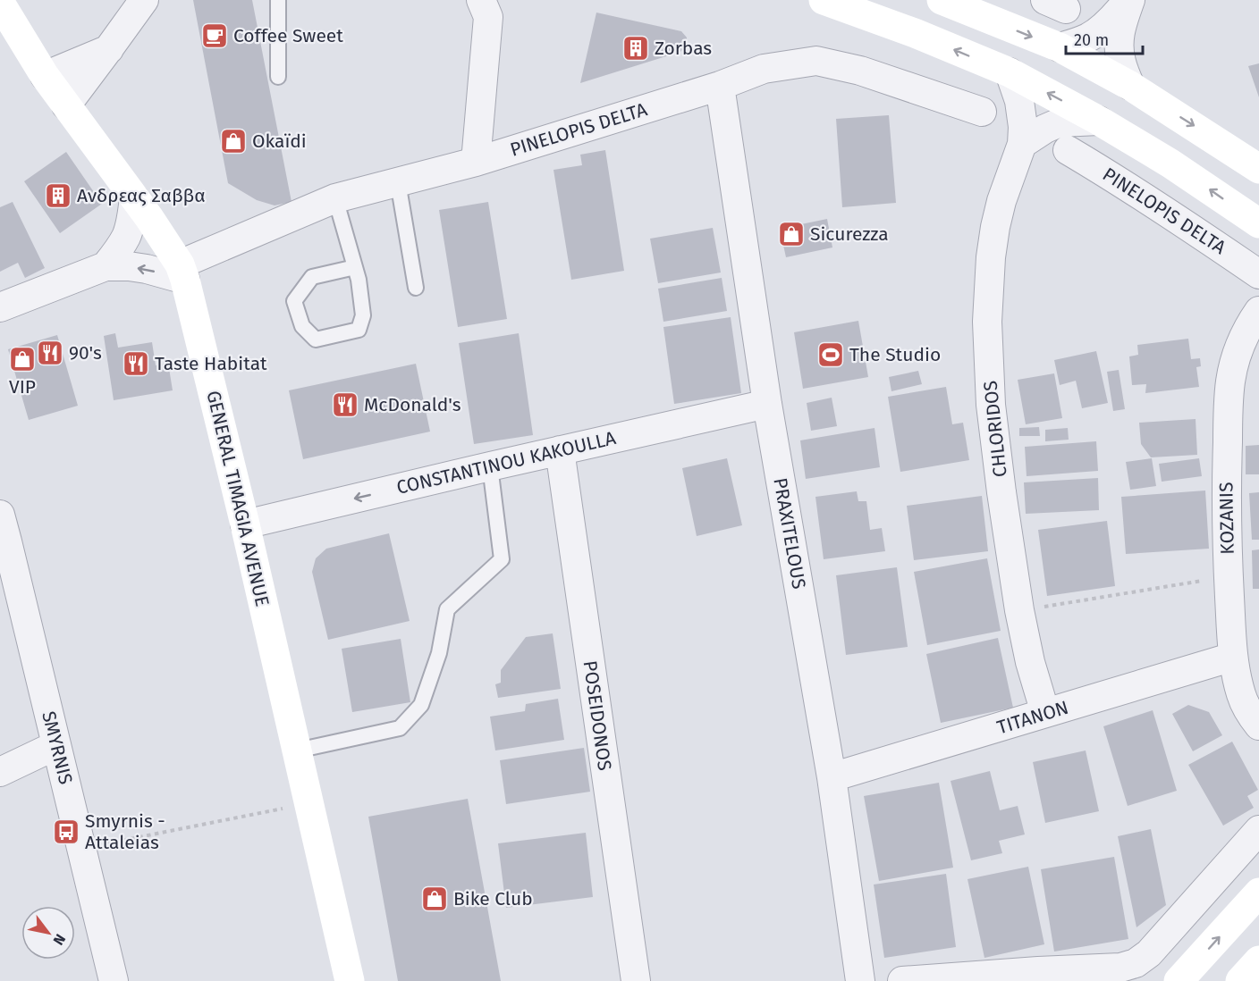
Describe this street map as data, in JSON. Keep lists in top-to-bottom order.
{
  "streets": {
    "main road": ["GENERAL TIMAGIA AVENUE"],
    "street": [
      "PINELOPIS DELTA",
      "CHLORIDOS",
      "CONSTANTINOU KAKOULLA",
      "KOZANIS",
      "PRAXITELOUS",
      "POSEIDONOS",
      "TITANON",
      "SMYRNIS"
    ]
  },
  "crossings": [
    ["PINELOPIS DELTA", "GENERAL TIMAGIA AVENUE"],
    ["PINELOPIS DELTA", "PRAXITELOUS"],
    ["CHLORIDOS", "TITANON"],
    ["CONSTANTINOU KAKOULLA", "GENERAL TIMAGIA AVENUE"],
    ["CONSTANTINOU KAKOULLA", "PRAXITELOUS"],
    ["CONSTANTINOU KAKOULLA", "POSEIDONOS"],
    ["KOZANIS", "TITANON"],
    ["PRAXITELOUS", "TITANON"]
  ],
  "one_way": ["CONSTANTINOU KAKOULLA"],
  "places": {
    "cafe": ["Coffee Sweet"],
    "building": ["Zorbas", "Ανδρεας Σαββα"],
    "shop": [
      "Okaïdi",
      "Sicurezza",
      "VIP",
      "Bike Club"
    ],
    "restaurant": ["90's", "Taste Habitat", "McDonald's"],
    "sports": ["The Studio"],
    "bus stop": ["Smyrnis - Attaleias"]
  },
  "scale_bar": "20 m",
  "north": "bottom right"
}
